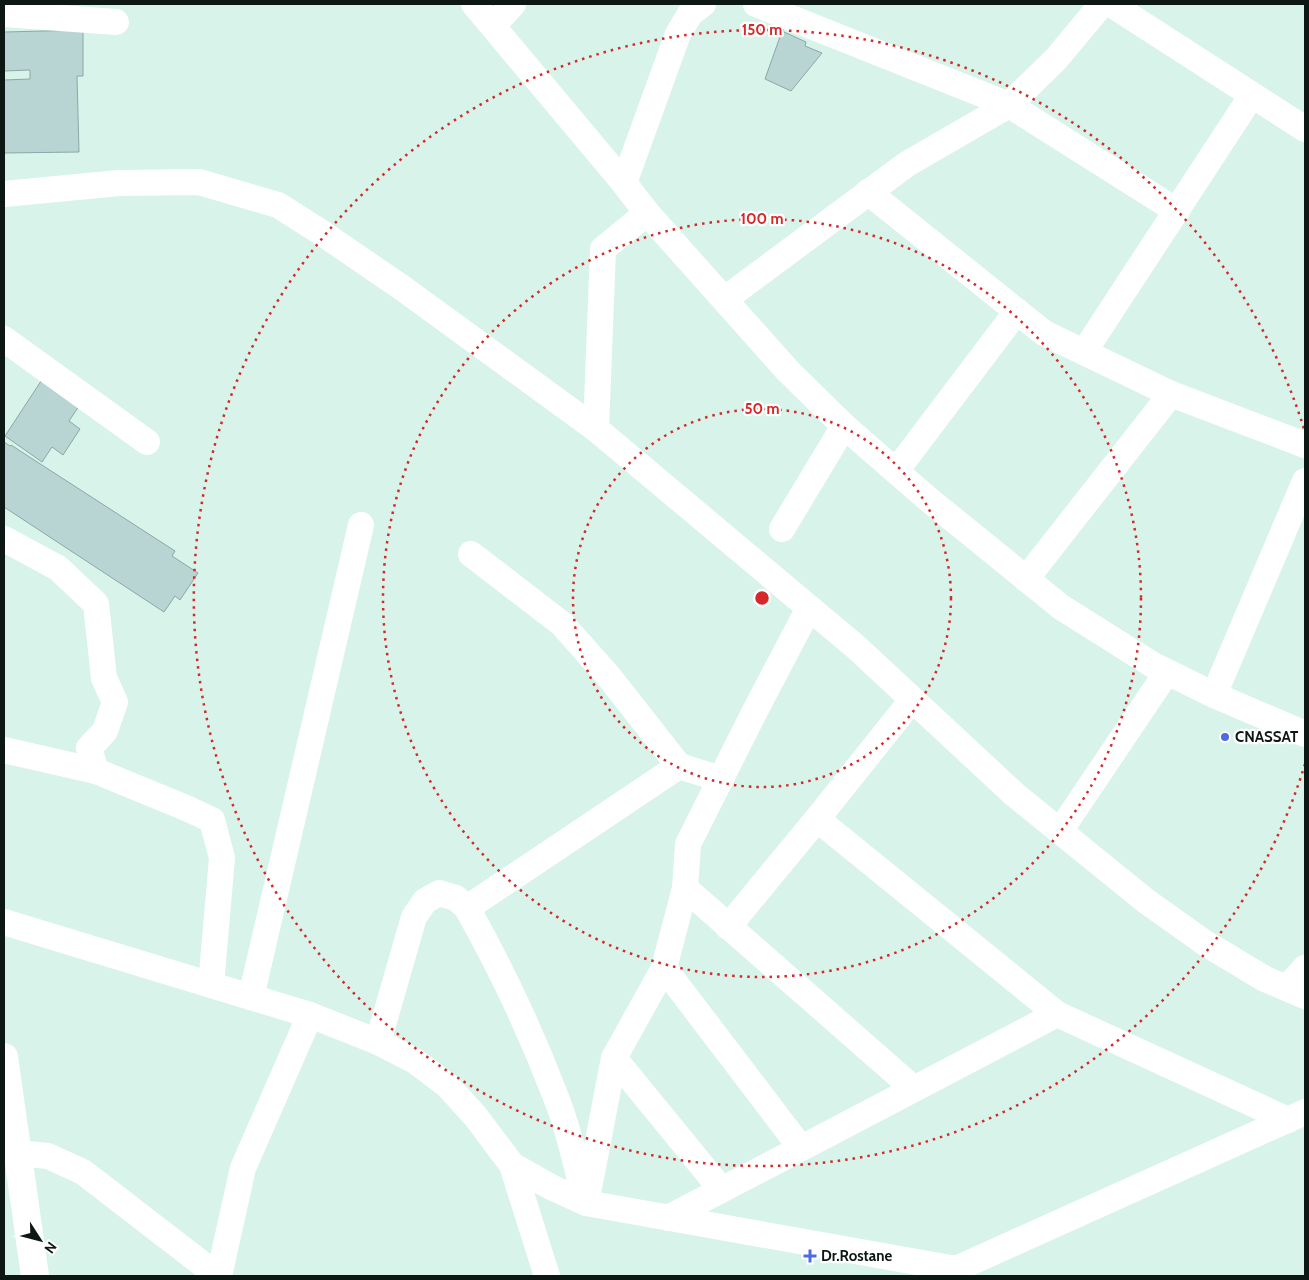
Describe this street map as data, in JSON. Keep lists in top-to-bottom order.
{
  "places": {
    "other": ["CNASSAT"],
    "health": ["Dr.Rostane"]
  },
  "north": "bottom right",
  "rings": ["150 m", "100 m", "50 m"]
}
